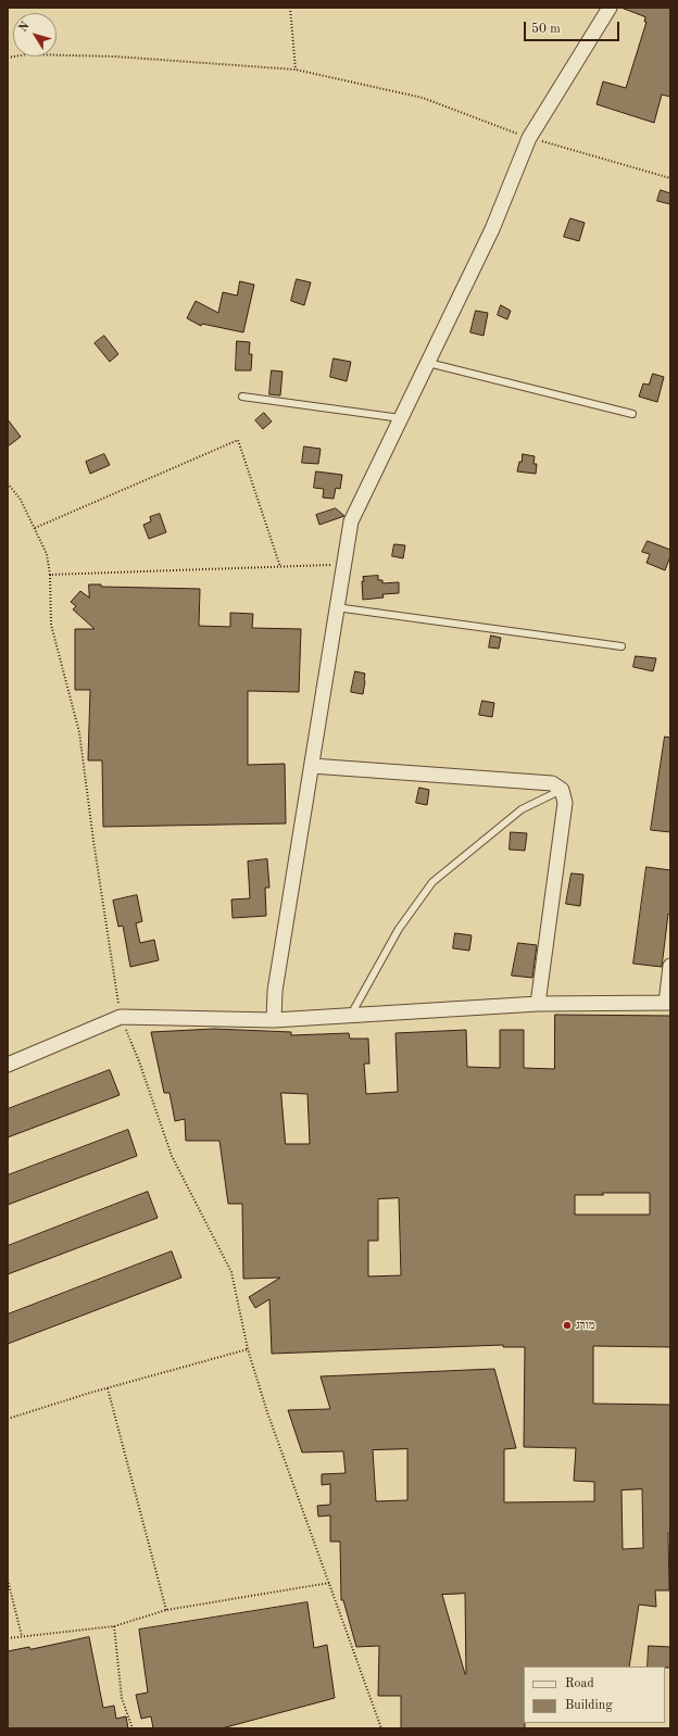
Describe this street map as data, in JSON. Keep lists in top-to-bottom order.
{
  "places": ["מורג"],
  "legend": ["Road", "Building"],
  "scale_bar": "50 m",
  "north": "top left"
}
